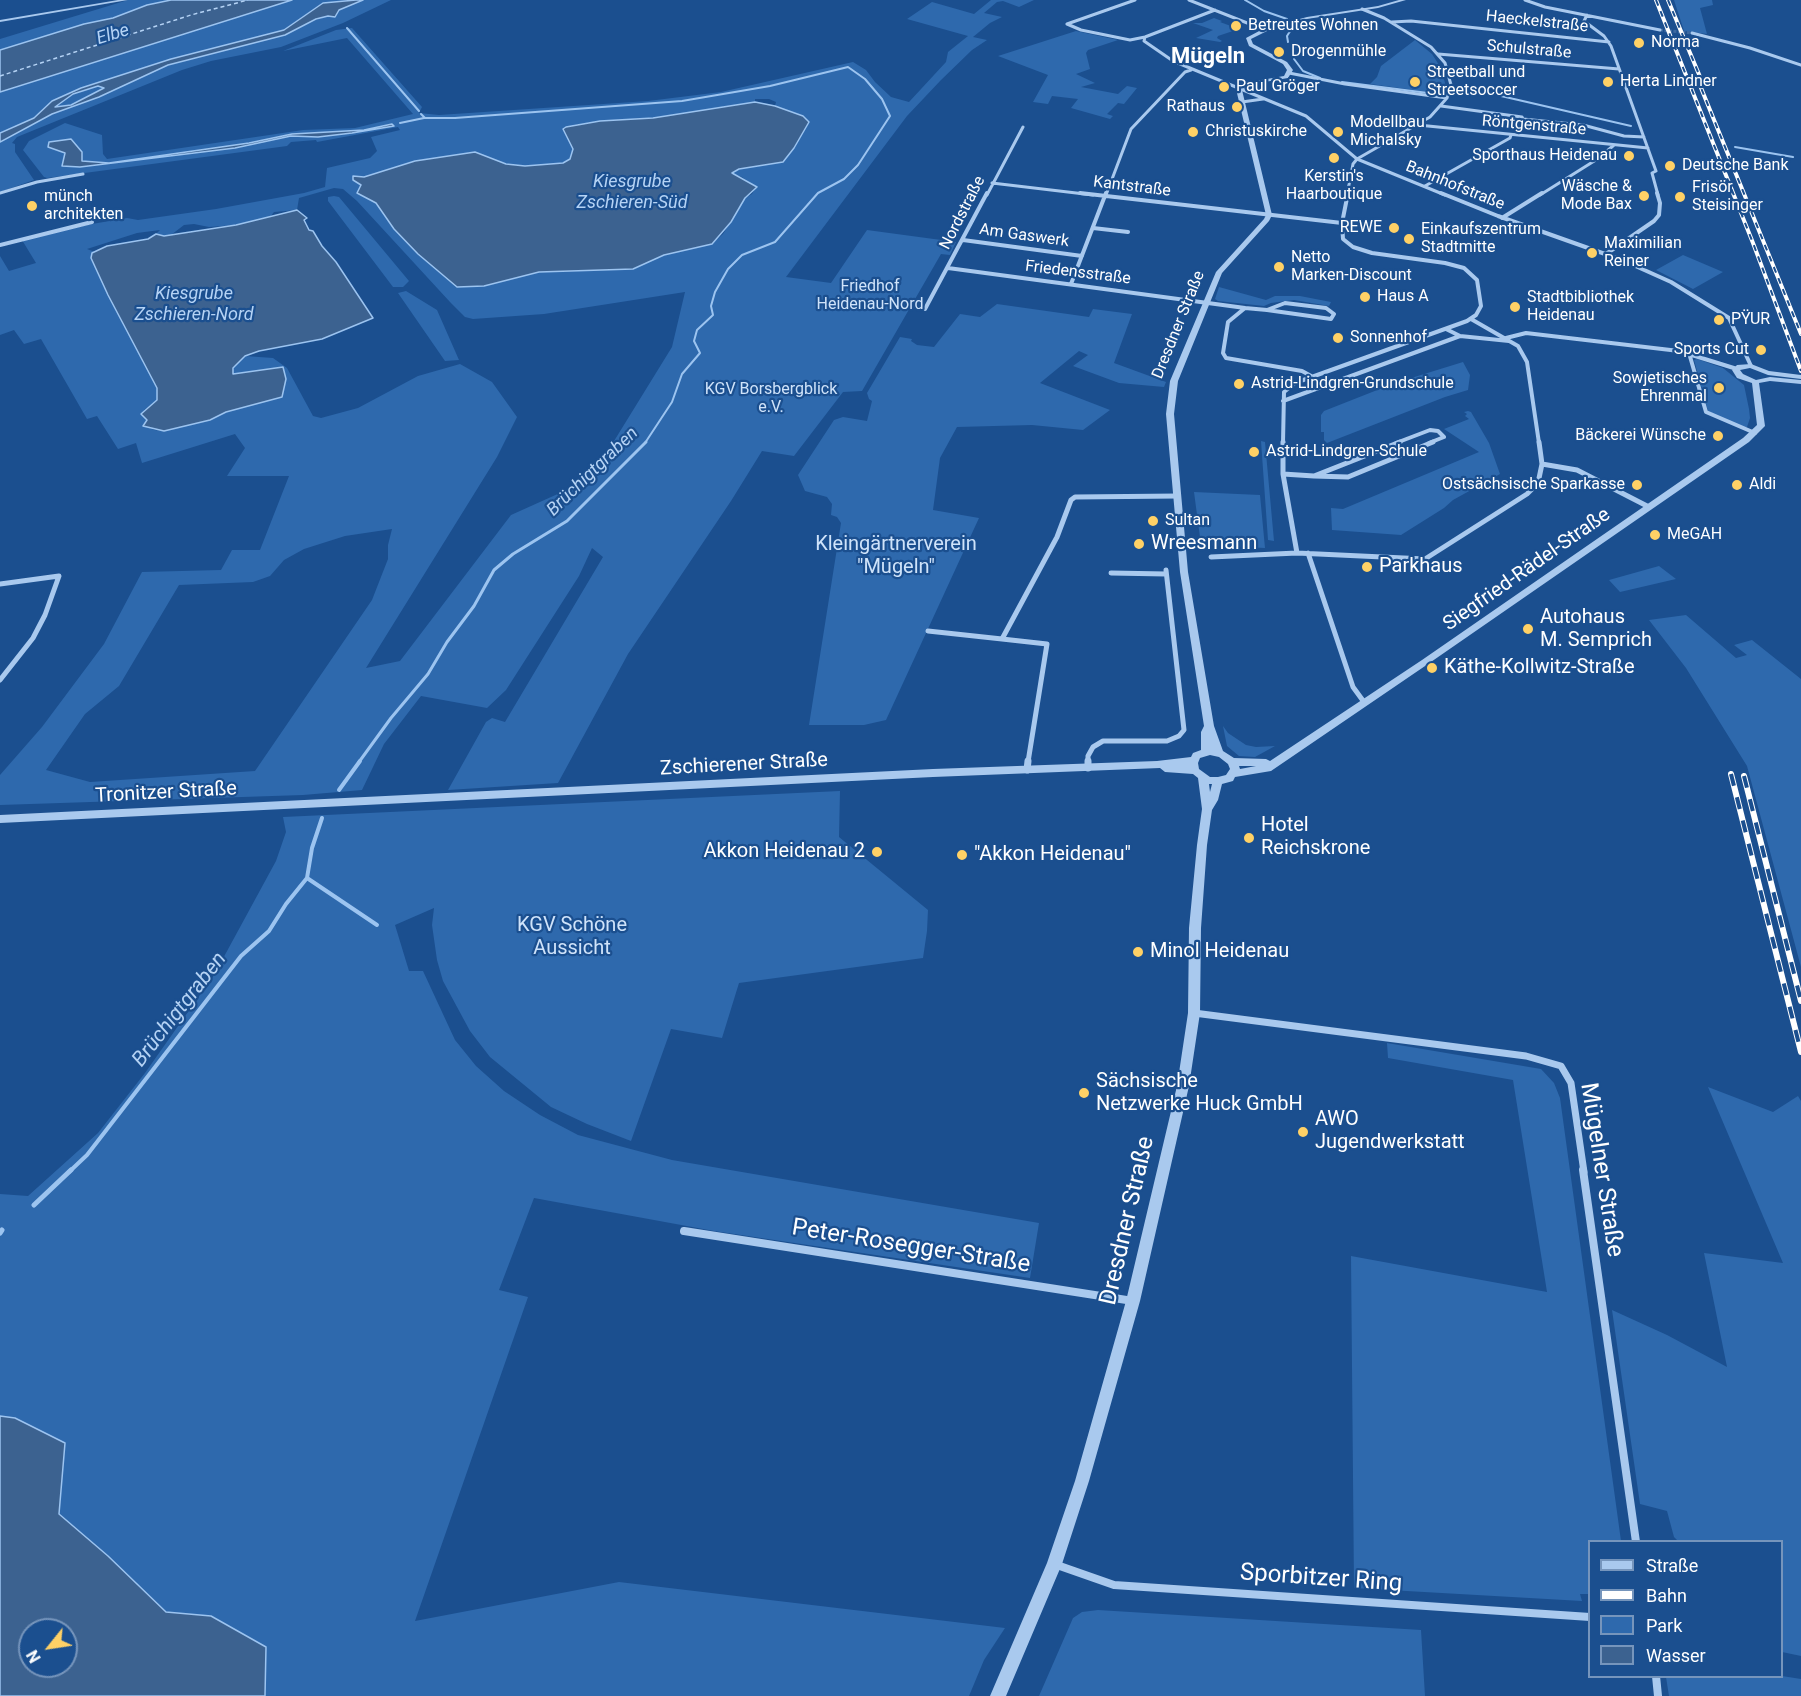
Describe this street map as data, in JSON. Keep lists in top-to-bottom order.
{
  "streets": {
    "street": [
      "Haeckelstraße",
      "Schulstraße",
      "Röntgenstraße",
      "Bahnhofstraße",
      "Kantstraße",
      "Nordstraße",
      "Am Gaswerk",
      "Friedensstraße",
      "Dresdner Straße",
      "Siegfried-Rädel-Straße",
      "Zschierener Straße",
      "Tronitzer Straße",
      "Mügelner Straße",
      "Peter-Rosegger-Straße",
      "Sporbitzer Ring"
    ]
  },
  "crossings": [
    ["Kantstraße", "Nordstraße"],
    ["Kantstraße", "Dresdner Straße"],
    ["Nordstraße", "Am Gaswerk"],
    ["Nordstraße", "Friedensstraße"],
    ["Friedensstraße", "Dresdner Straße"],
    ["Dresdner Straße", "Siegfried-Rädel-Straße"],
    ["Dresdner Straße", "Zschierener Straße"],
    ["Dresdner Straße", "Mügelner Straße"],
    ["Dresdner Straße", "Peter-Rosegger-Straße"],
    ["Dresdner Straße", "Sporbitzer Ring"],
    ["Siegfried-Rädel-Straße", "Zschierener Straße"],
    ["Zschierener Straße", "Tronitzer Straße"]
  ],
  "districts": ["Mügeln"],
  "water": [
    "Elbe",
    "Kiesgrube Zschieren-Süd",
    "Kiesgrube Zschieren-Nord",
    "Brüchigtgraben"
  ],
  "parks": [
    "Friedhof Heidenau-Nord",
    "KGV Borsbergblick e.V.",
    "Kleingärtnerverein \"Mügeln\"",
    "KGV Schöne Aussicht"
  ],
  "places": [
    "Betreutes Wohnen",
    "Norma",
    "Drogenmühle",
    "Streetball und Streetsoccer",
    "Herta Lindner",
    "Paul Gröger",
    "Rathaus",
    "Christuskirche",
    "Modellbau Michalsky",
    "Sporthaus Heidenau",
    "Kerstin's Haarboutique",
    "Deutsche Bank",
    "Wäsche & Mode Bax",
    "Frisör Steisinger",
    "münch architekten",
    "REWE",
    "Einkaufszentrum Stadtmitte",
    "Maximilian Reiner",
    "Netto Marken-Discount",
    "Haus A",
    "Stadtbibliothek Heidenau",
    "PŸUR",
    "Sonnenhof",
    "Sports Cut",
    "Astrid-Lindgren-Grundschule",
    "Sowjetisches Ehrenmal",
    "Bäckerei Wünsche",
    "Astrid-Lindgren-Schule",
    "Ostsächsische Sparkasse",
    "Aldi",
    "Sultan",
    "MeGAH",
    "Wreesmann",
    "Parkhaus",
    "Autohaus M. Semprich",
    "Käthe-Kollwitz-Straße",
    "Hotel Reichskrone",
    "Akkon Heidenau 2",
    "\"Akkon Heidenau\"",
    "Minol Heidenau",
    "Sächsische Netzwerke Huck GmbH",
    "AWO Jugendwerkstatt"
  ],
  "legend": [
    "Straße",
    "Bahn",
    "Park",
    "Wasser"
  ],
  "north": "bottom left"
}
